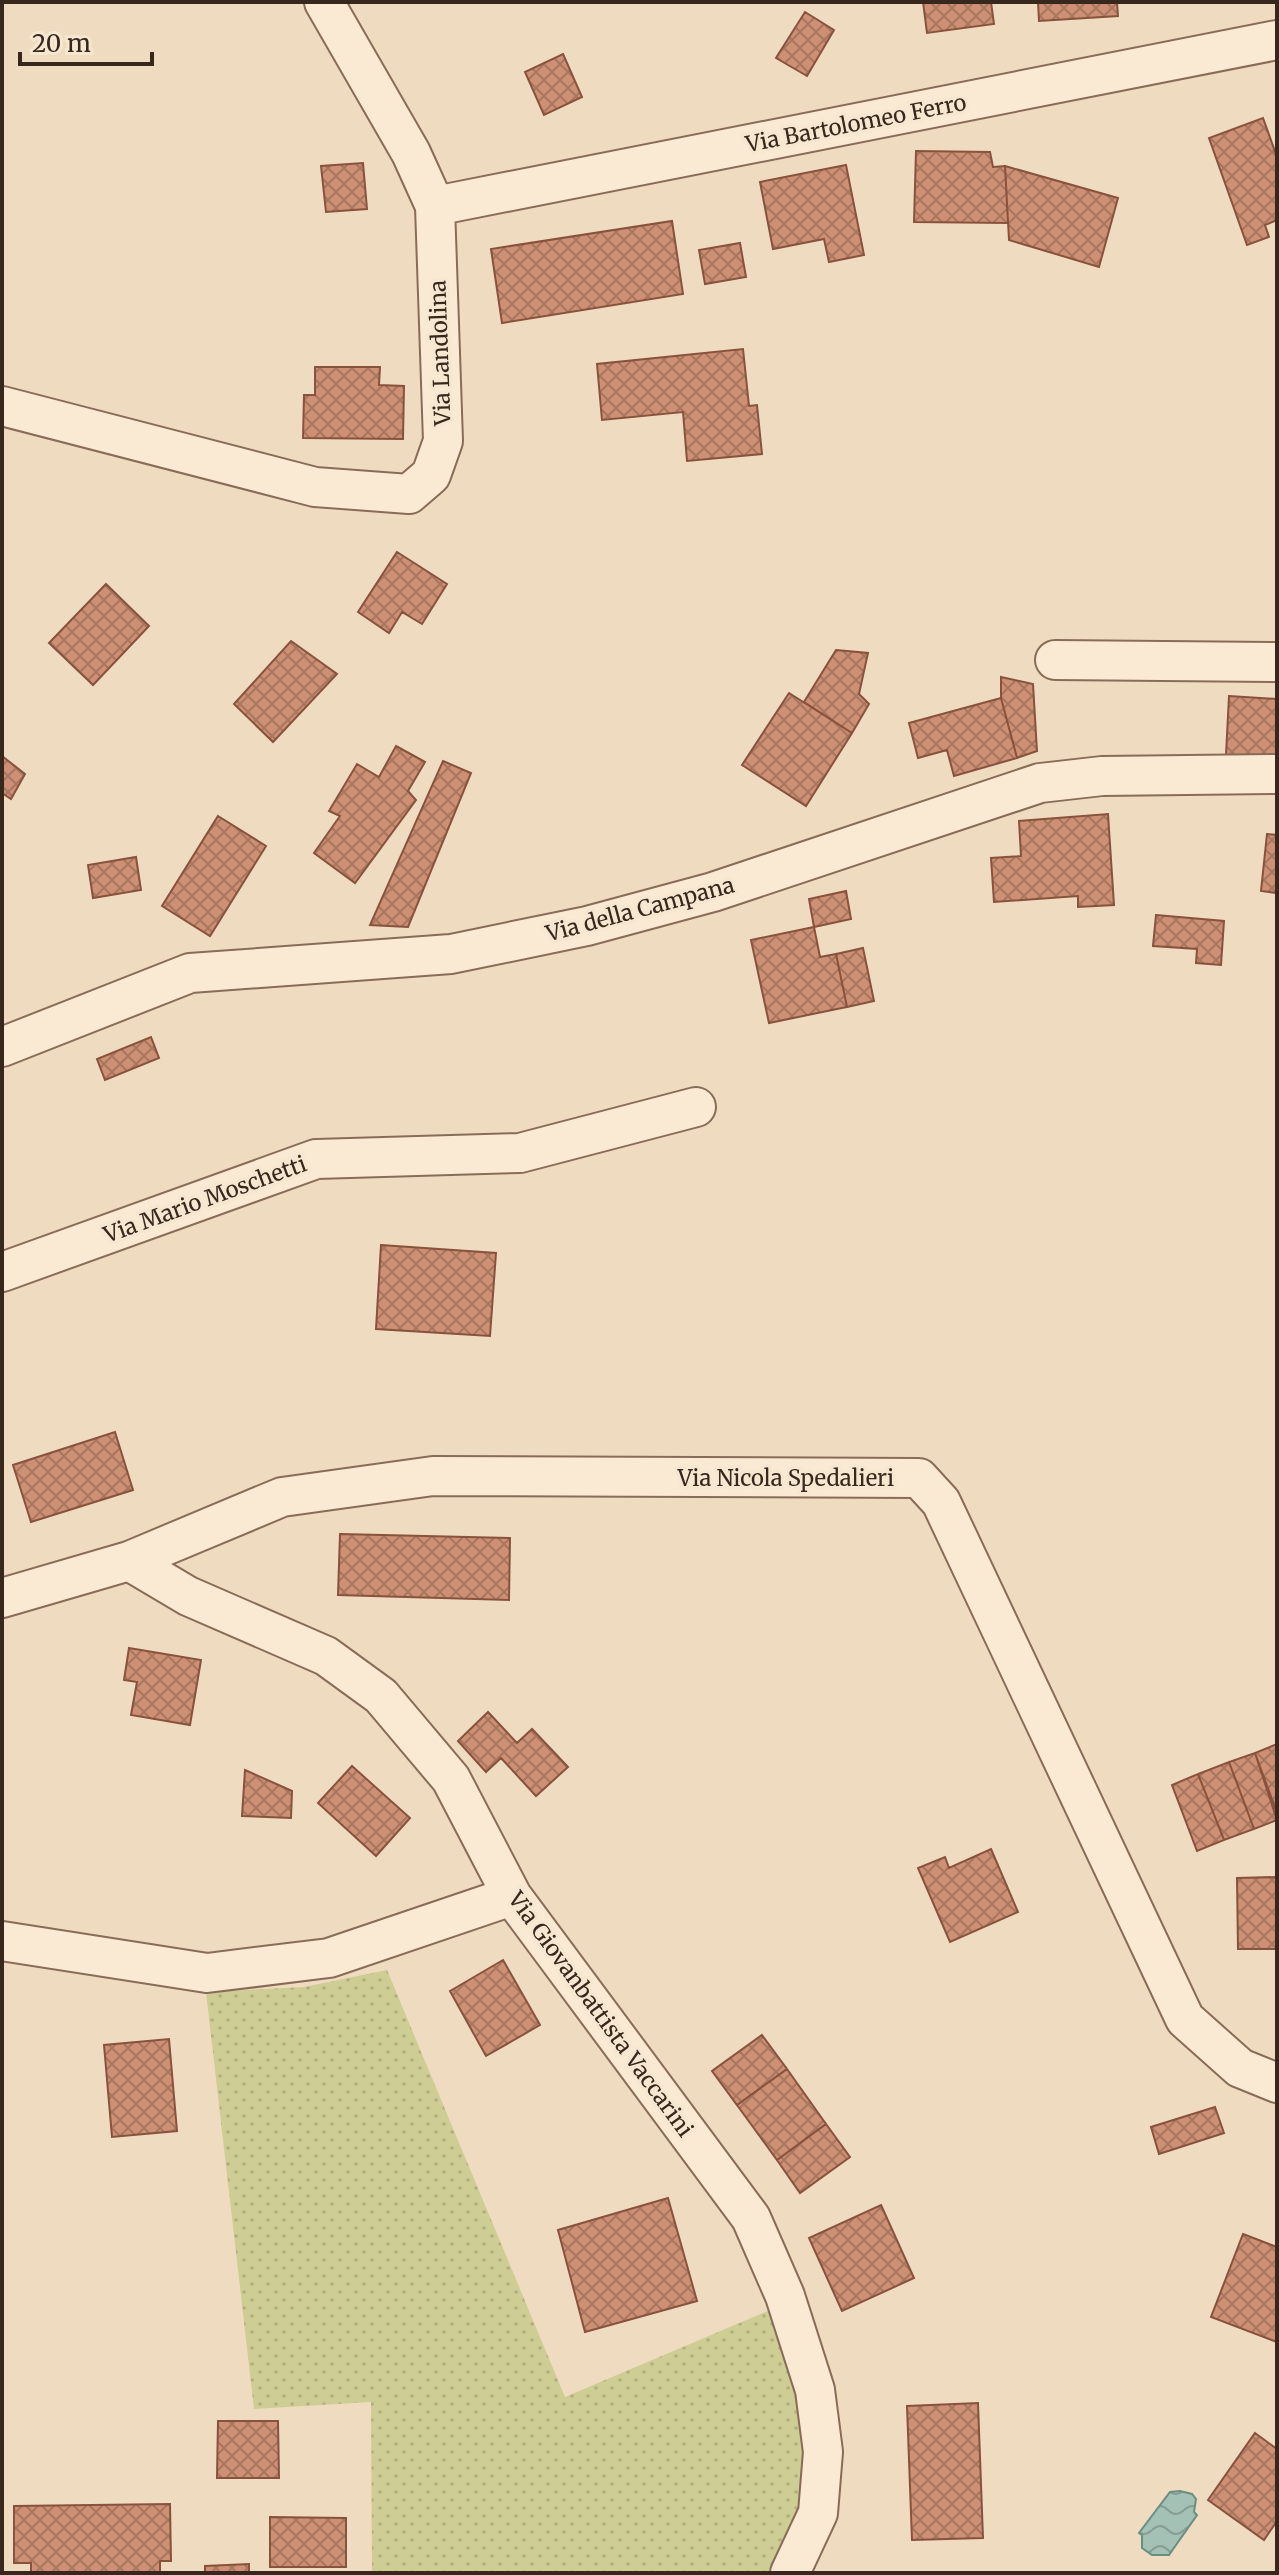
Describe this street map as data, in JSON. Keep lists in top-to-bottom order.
{
  "streets": {
    "street": [
      "Via Bartolomeo Ferro",
      "Via Landolina",
      "Via della Campana",
      "Via Mario Moschetti",
      "Via Nicola Spedalieri",
      "Via Giovanbattista Vaccarini"
    ]
  },
  "crossings": [
    ["Via Bartolomeo Ferro", "Via Landolina"],
    ["Via Nicola Spedalieri", "Via Giovanbattista Vaccarini"]
  ],
  "scale_bar": "20 m"
}
